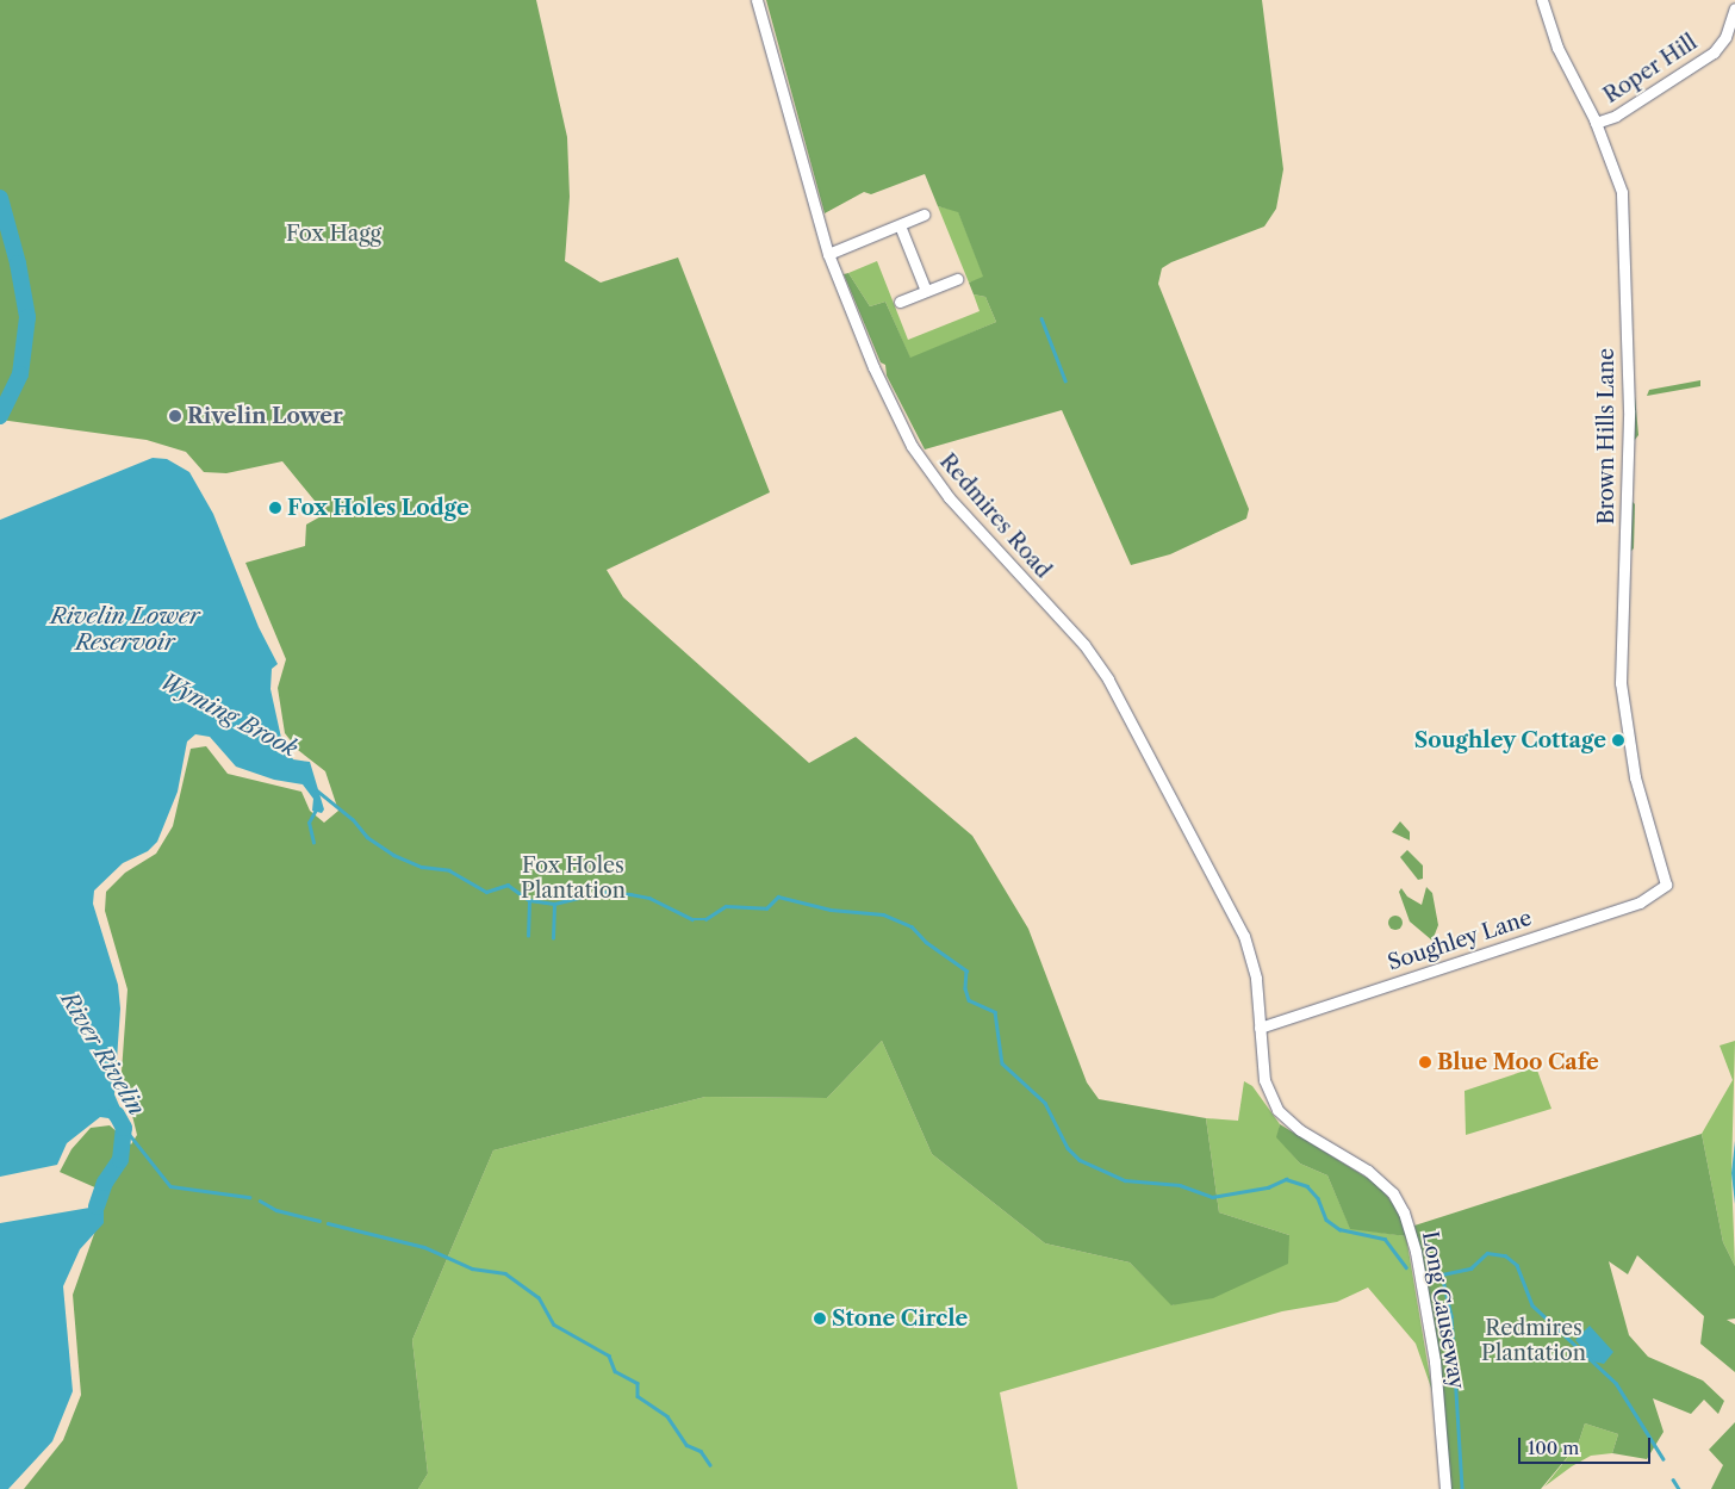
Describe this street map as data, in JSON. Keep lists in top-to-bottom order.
{
  "streets": {
    "street": [
      "Roper Hill",
      "Brown Hills Lane",
      "Redmires Road",
      "Soughley Lane",
      "Long Causeway"
    ]
  },
  "crossings": [
    ["Roper Hill", "Brown Hills Lane"],
    ["Brown Hills Lane", "Soughley Lane"],
    ["Redmires Road", "Soughley Lane"],
    ["Redmires Road", "Long Causeway"],
    ["Soughley Lane", "Long Causeway"]
  ],
  "water": ["Rivelin Lower Reservoir", "Wyming Brook", "River Rivelin"],
  "parks": ["Fox Hagg", "Fox Holes Plantation", "Redmires Plantation"],
  "places": [
    "Rivelin Lower",
    "Fox Holes Lodge",
    "Soughley Cottage",
    "Blue Moo Cafe",
    "Stone Circle"
  ],
  "scale_bar": "100 m"
}
